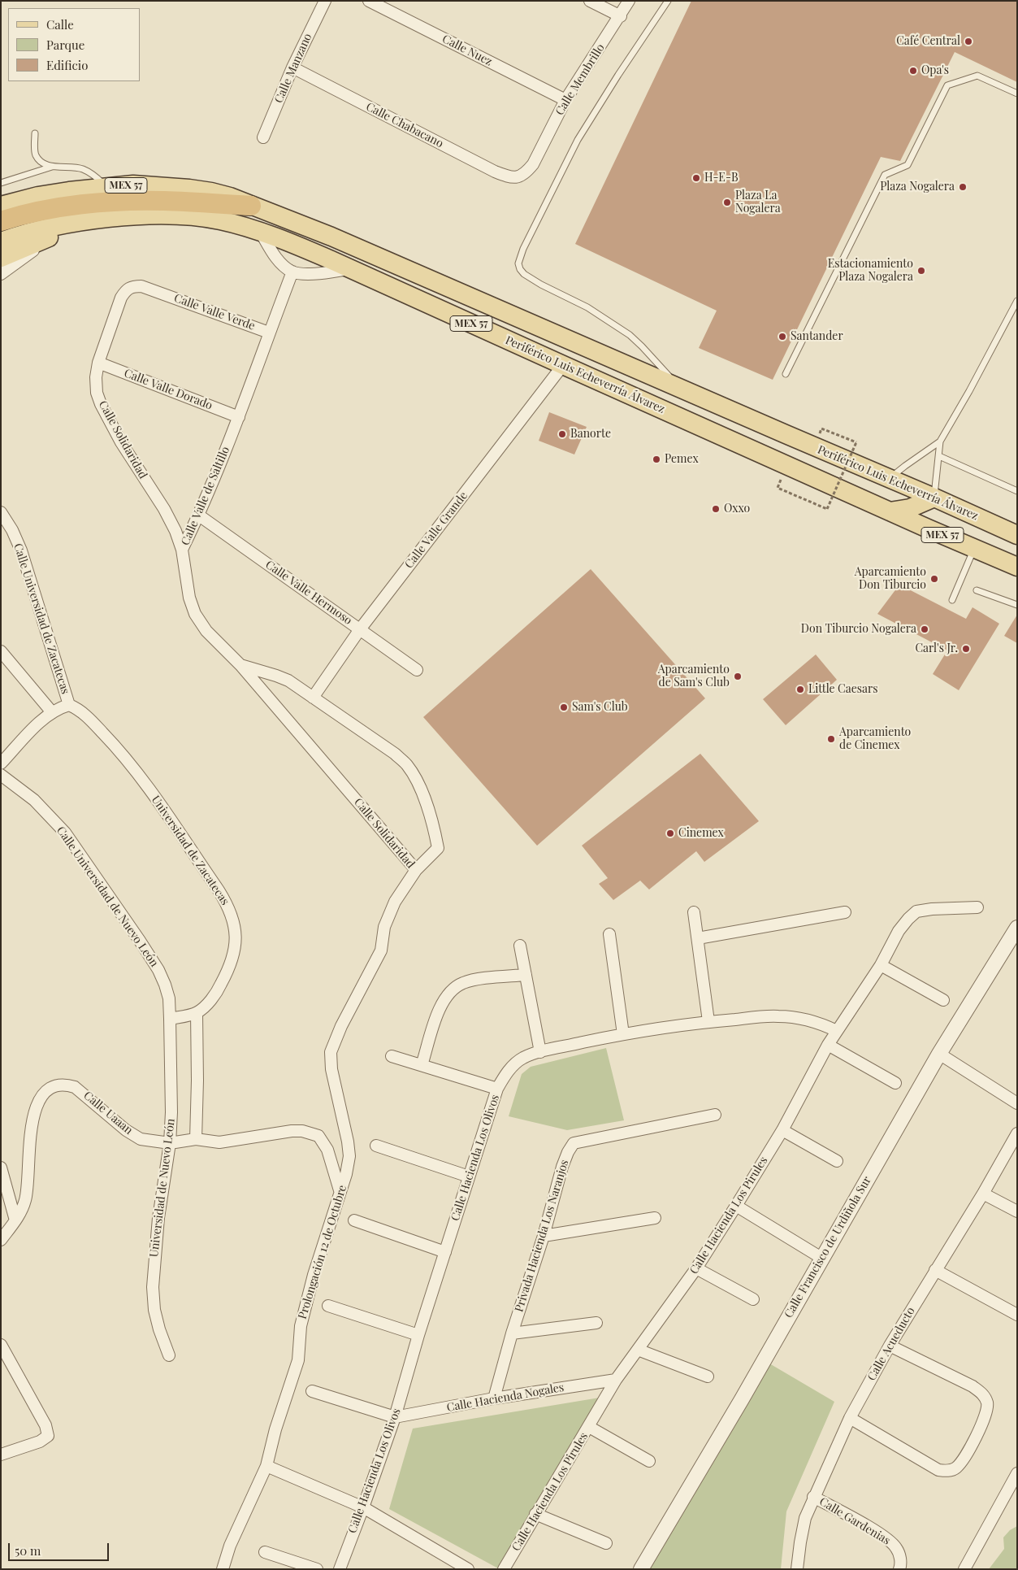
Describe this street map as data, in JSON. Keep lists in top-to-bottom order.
{
  "streets": {
    "main road": ["MEX 57", "Periférico Luis Echeverría Álvarez"],
    "street": [
      "Calle Nuez",
      "Calle Manzano",
      "Calle Membrillo",
      "Calle Chabacano",
      "Calle Valle Verde",
      "Calle Valle Dorado",
      "Calle Solidaridad",
      "Calle Valle de Saltillo",
      "Calle Valle Grande",
      "Calle Valle Hermoso",
      "Calle Universidad de Zacatecas",
      "Universidad de Zacatecas",
      "Calle Universidad de Nuevo León",
      "Calle Uaaan",
      "Calle Hacienda Los Olivos",
      "Universidad de Nuevo León",
      "Calle Hacienda Los Pirules",
      "Privada Hacienda Los Naranjos",
      "Calle Francisco de Urdiñola Sur",
      "Prolongación 12 de Octubre",
      "Calle Acueducto",
      "Calle Hacienda Nogales",
      "Calle Gardenias"
    ]
  },
  "crossings": [
    ["Calle Nuez", "Calle Membrillo"],
    ["Calle Manzano", "Calle Chabacano"],
    ["Calle Membrillo", "Calle Chabacano"],
    ["Calle Valle Verde", "Calle Solidaridad"],
    ["Calle Valle Verde", "Calle Valle de Saltillo"],
    ["Periférico Luis Echeverría Álvarez", "Calle Valle Grande"],
    ["Calle Valle Dorado", "Calle Solidaridad"],
    ["Calle Valle Dorado", "Calle Valle de Saltillo"],
    ["Calle Solidaridad", "Calle Valle de Saltillo"],
    ["Calle Solidaridad", "Prolongación 12 de Octubre"],
    ["Calle Valle de Saltillo", "Calle Valle Grande"],
    ["Calle Valle de Saltillo", "Calle Valle Hermoso"],
    ["Calle Valle Grande", "Calle Valle Hermoso"],
    ["Calle Universidad de Zacatecas", "Universidad de Zacatecas"],
    ["Calle Universidad de Nuevo León", "Universidad de Nuevo León"],
    ["Calle Uaaan", "Universidad de Nuevo León"],
    ["Calle Uaaan", "Prolongación 12 de Octubre"],
    ["Calle Hacienda Los Olivos", "Calle Hacienda Los Pirules"],
    ["Calle Hacienda Los Olivos", "Calle Hacienda Nogales"],
    ["Calle Hacienda Los Pirules", "Calle Hacienda Nogales"],
    ["Privada Hacienda Los Naranjos", "Calle Hacienda Nogales"],
    ["Calle Acueducto", "Calle Gardenias"]
  ],
  "places": [
    "Café Central",
    "Opa's",
    "H-E-B",
    "Plaza Nogalera",
    "Plaza La Nogalera",
    "Estacionamiento Plaza Nogalera",
    "Santander",
    "Banorte",
    "Pemex",
    "Oxxo",
    "Aparcamiento Don Tiburcio",
    "Don Tiburcio Nogalera",
    "Carl's Jr.",
    "Aparcamiento de Sam's Club",
    "Little Caesars",
    "Sam's Club",
    "Aparcamiento de Cinemex",
    "Cinemex"
  ],
  "legend": ["Calle", "Parque", "Edificio"],
  "scale_bar": "50 m"
}
